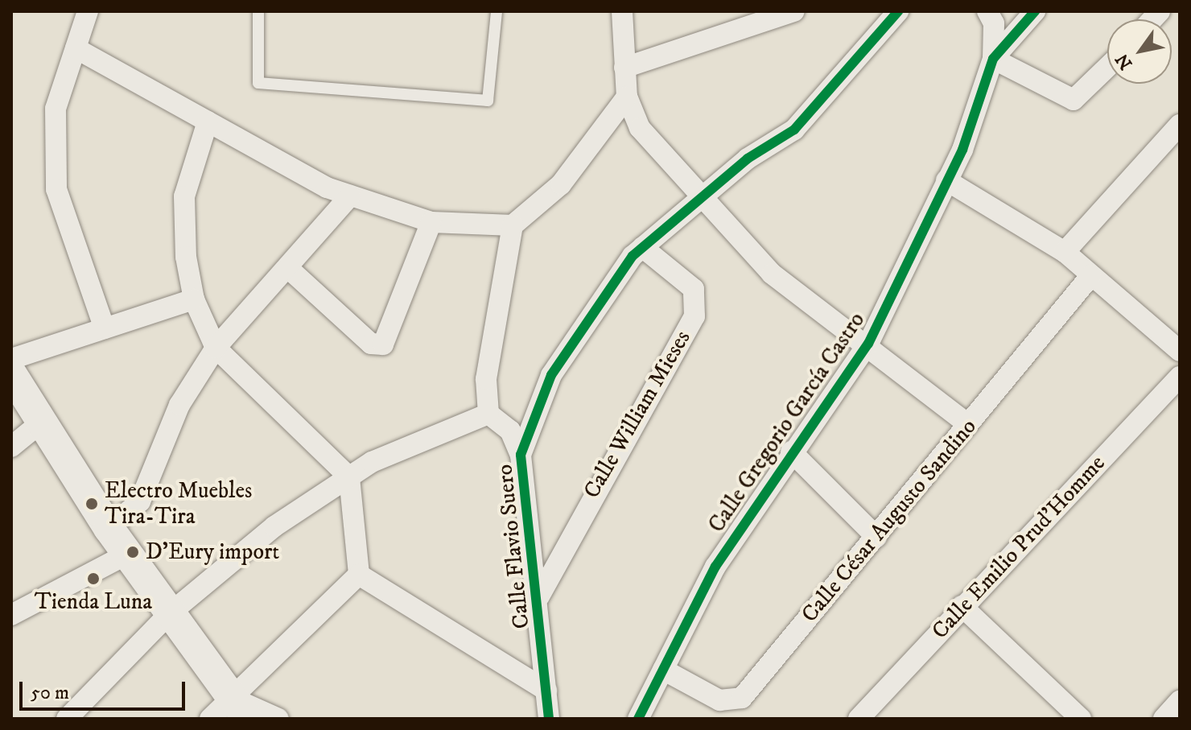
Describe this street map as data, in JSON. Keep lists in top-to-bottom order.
{
  "streets": {
    "street": [
      "Calle William Mieses",
      "Calle Gregorio García Castro",
      "Calle César Augusto Sandino",
      "Calle Flavio Suero",
      "Calle Emilio Prud'Homme"
    ]
  },
  "crossings": [
    ["Calle William Mieses", "Calle Flavio Suero"],
    ["Calle Gregorio García Castro", "Calle César Augusto Sandino"]
  ],
  "places": ["Electro Muebles Tira-Tira", "D’Eury import", "Tienda Luna"],
  "scale_bar": "50 m",
  "north": "bottom left"
}
